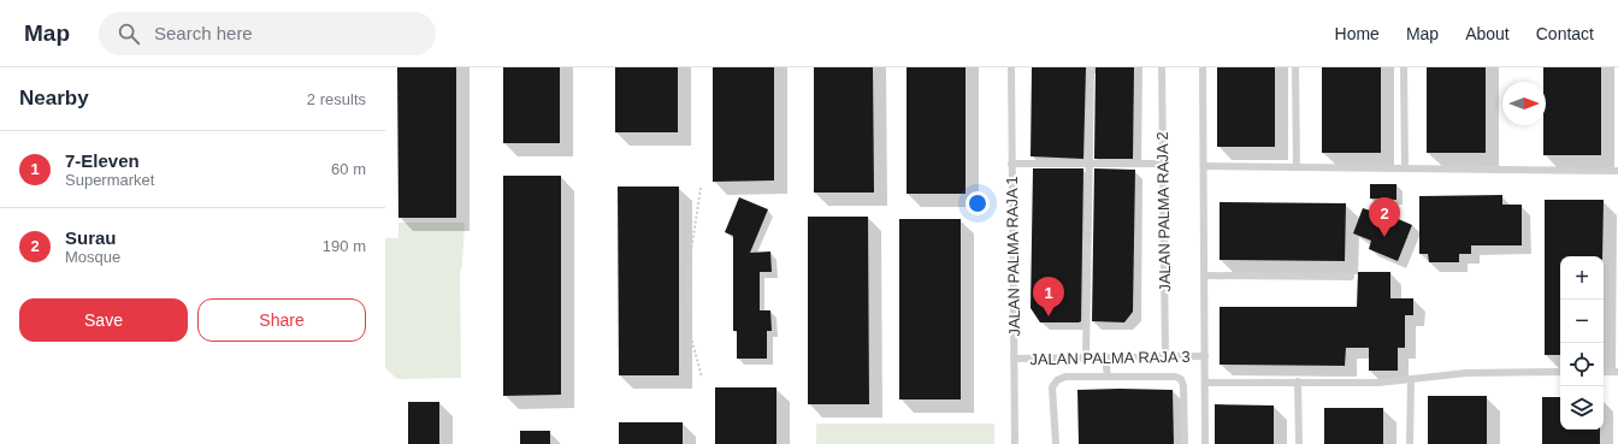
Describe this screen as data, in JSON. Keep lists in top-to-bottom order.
{
  "streets": {
    "lane": ["JALAN PALMA RAJA 2", "JALAN PALMA RAJA 1", "JALAN PALMA RAJA 3"]
  },
  "crossings": [
    ["JALAN PALMA RAJA 2", "JALAN PALMA RAJA 3"],
    ["JALAN PALMA RAJA 1", "JALAN PALMA RAJA 3"]
  ],
  "north": "right",
  "page": {
    "header": "Map",
    "search": "Search here",
    "nav": [
      "Home",
      "Map",
      "About",
      "Contact"
    ],
    "heading": ["Nearby", "2 results"],
    "list": [
      {
        "mark": "1",
        "name": "7-Eleven",
        "note": "Supermarket",
        "value": "60 m"
      },
      {
        "mark": "2",
        "name": "Surau",
        "note": "Mosque",
        "value": "190 m"
      }
    ],
    "pins": ["2", "1"],
    "map_buttons": ["+", "−"],
    "buttons": ["Save", "Share"]
  }
}
